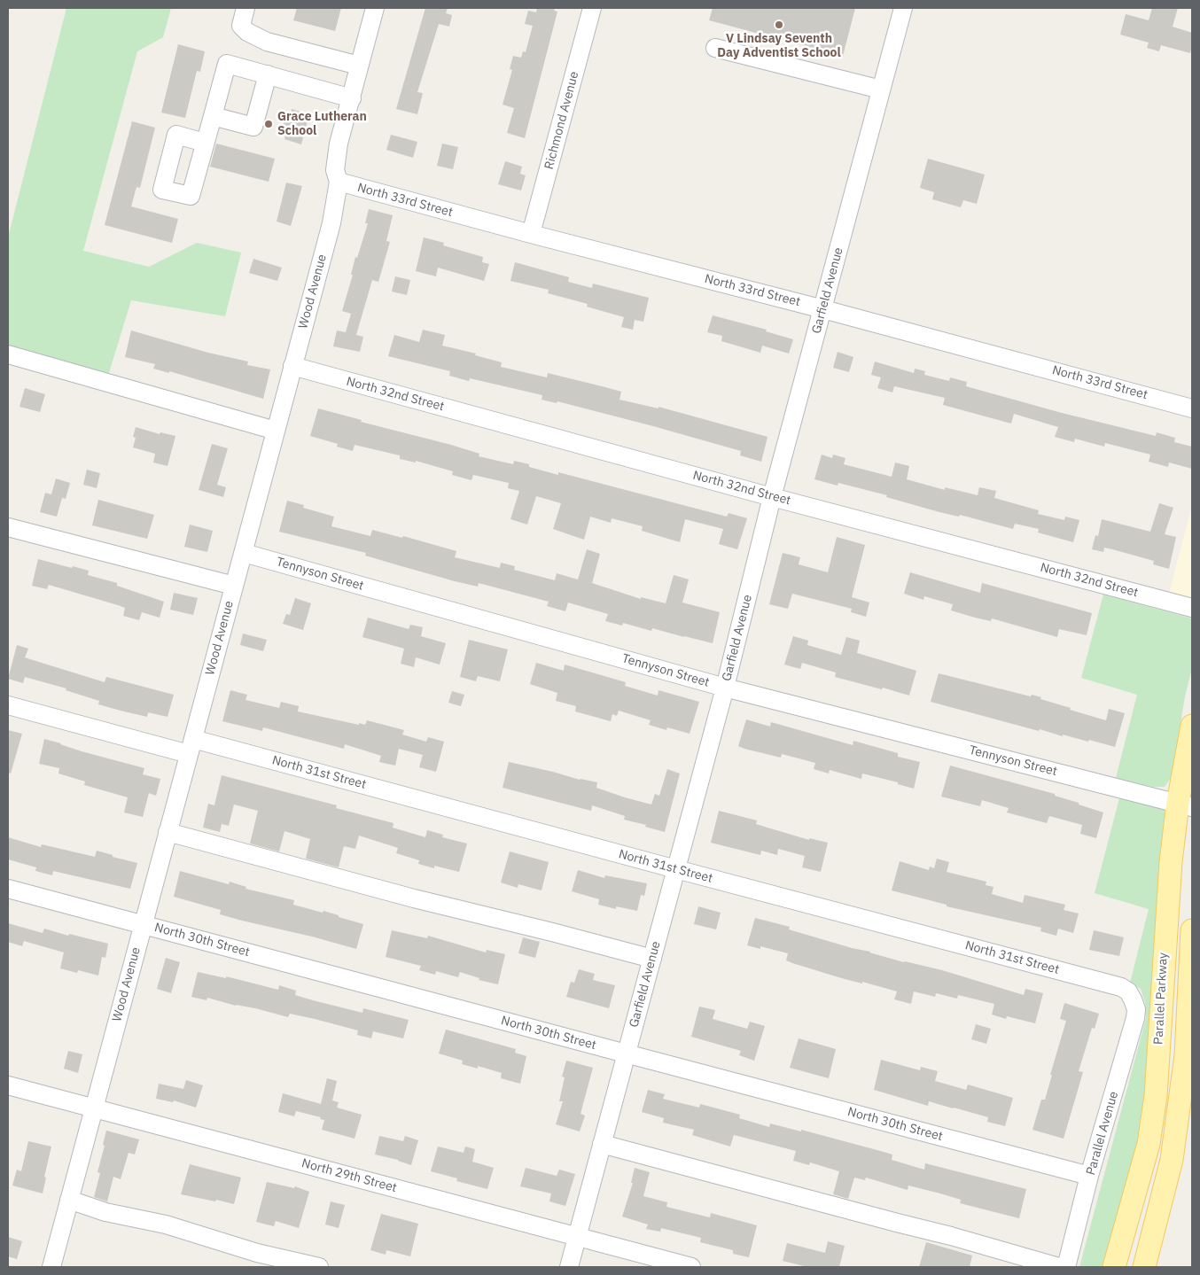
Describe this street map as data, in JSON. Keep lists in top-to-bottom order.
{
  "streets": {
    "main road": ["Parallel Parkway"],
    "street": [
      "Richmond Avenue",
      "North 33rd Street",
      "Garfield Avenue",
      "Wood Avenue",
      "North 32nd Street",
      "Tennyson Street",
      "North 31st Street",
      "North 30th Street",
      "Parallel Avenue",
      "North 29th Street"
    ]
  },
  "crossings": [
    ["Richmond Avenue", "North 33rd Street"],
    ["North 33rd Street", "Garfield Avenue"],
    ["North 33rd Street", "Wood Avenue"],
    ["Garfield Avenue", "North 32nd Street"],
    ["Garfield Avenue", "Tennyson Street"],
    ["Garfield Avenue", "North 31st Street"],
    ["Garfield Avenue", "North 30th Street"],
    ["Garfield Avenue", "North 29th Street"],
    ["Wood Avenue", "North 32nd Street"],
    ["Wood Avenue", "Tennyson Street"],
    ["Wood Avenue", "North 31st Street"],
    ["Wood Avenue", "North 30th Street"],
    ["Wood Avenue", "North 29th Street"],
    ["Tennyson Street", "Parallel Parkway"],
    ["North 31st Street", "Parallel Avenue"],
    ["North 30th Street", "Parallel Avenue"]
  ],
  "places": ["V Lindsay Seventh Day Adventist School", "Grace Lutheran School"]
}
